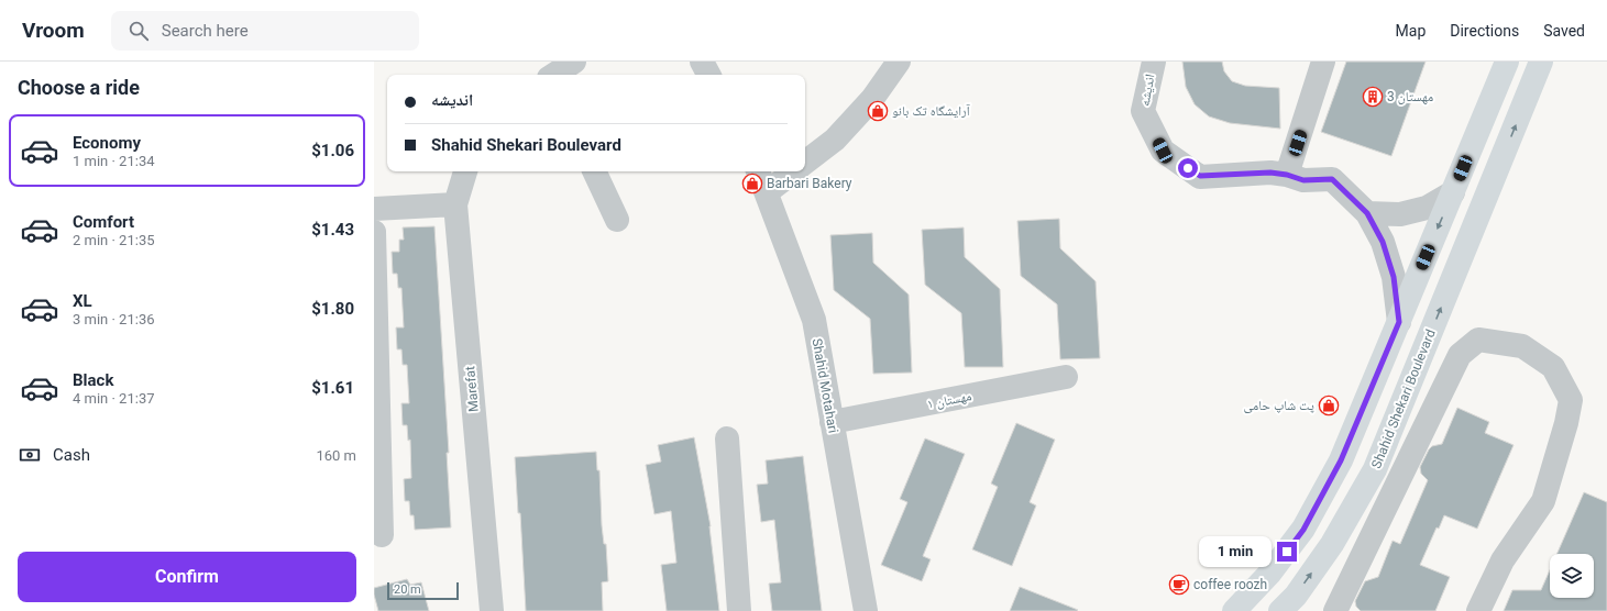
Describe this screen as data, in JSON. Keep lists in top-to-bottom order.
{
  "streets": {
    "main road": ["Shahid Shekari Boulevard"],
    "street": [
      "اندیشه",
      "Shahid Motahari",
      "Marefat",
      "مهستان ۱"
    ]
  },
  "crossings": [
    ["Shahid Motahari", "مهستان ۱"]
  ],
  "places": {
    "building": ["مهستان 3"],
    "shop": ["آرایشگاه تک بانو", "Barbari Bakery", "پت شاپ حامی"],
    "cafe": ["coffee roozh"]
  },
  "scale_bar": "20 m",
  "page": {
    "header": "Vroom",
    "search": "Search here",
    "nav": ["Map", "Directions", "Saved"],
    "heading": "Choose a ride",
    "banner": ["اندیشه", "Shahid Shekari Boulevard"],
    "list": [
      {
        "name": "Economy",
        "note": "1 min · 21:34",
        "value": "$1.06"
      },
      {
        "name": "Comfort",
        "note": "2 min · 21:35",
        "value": "$1.43"
      },
      {
        "name": "XL",
        "note": "3 min · 21:36",
        "value": "$1.80"
      },
      {
        "name": "Black",
        "note": "4 min · 21:37",
        "value": "$1.61"
      }
    ],
    "pay": ["Cash", "160 m"],
    "bubble": "1 min",
    "buttons": "Confirm",
    "scale": "20 m"
  }
}
